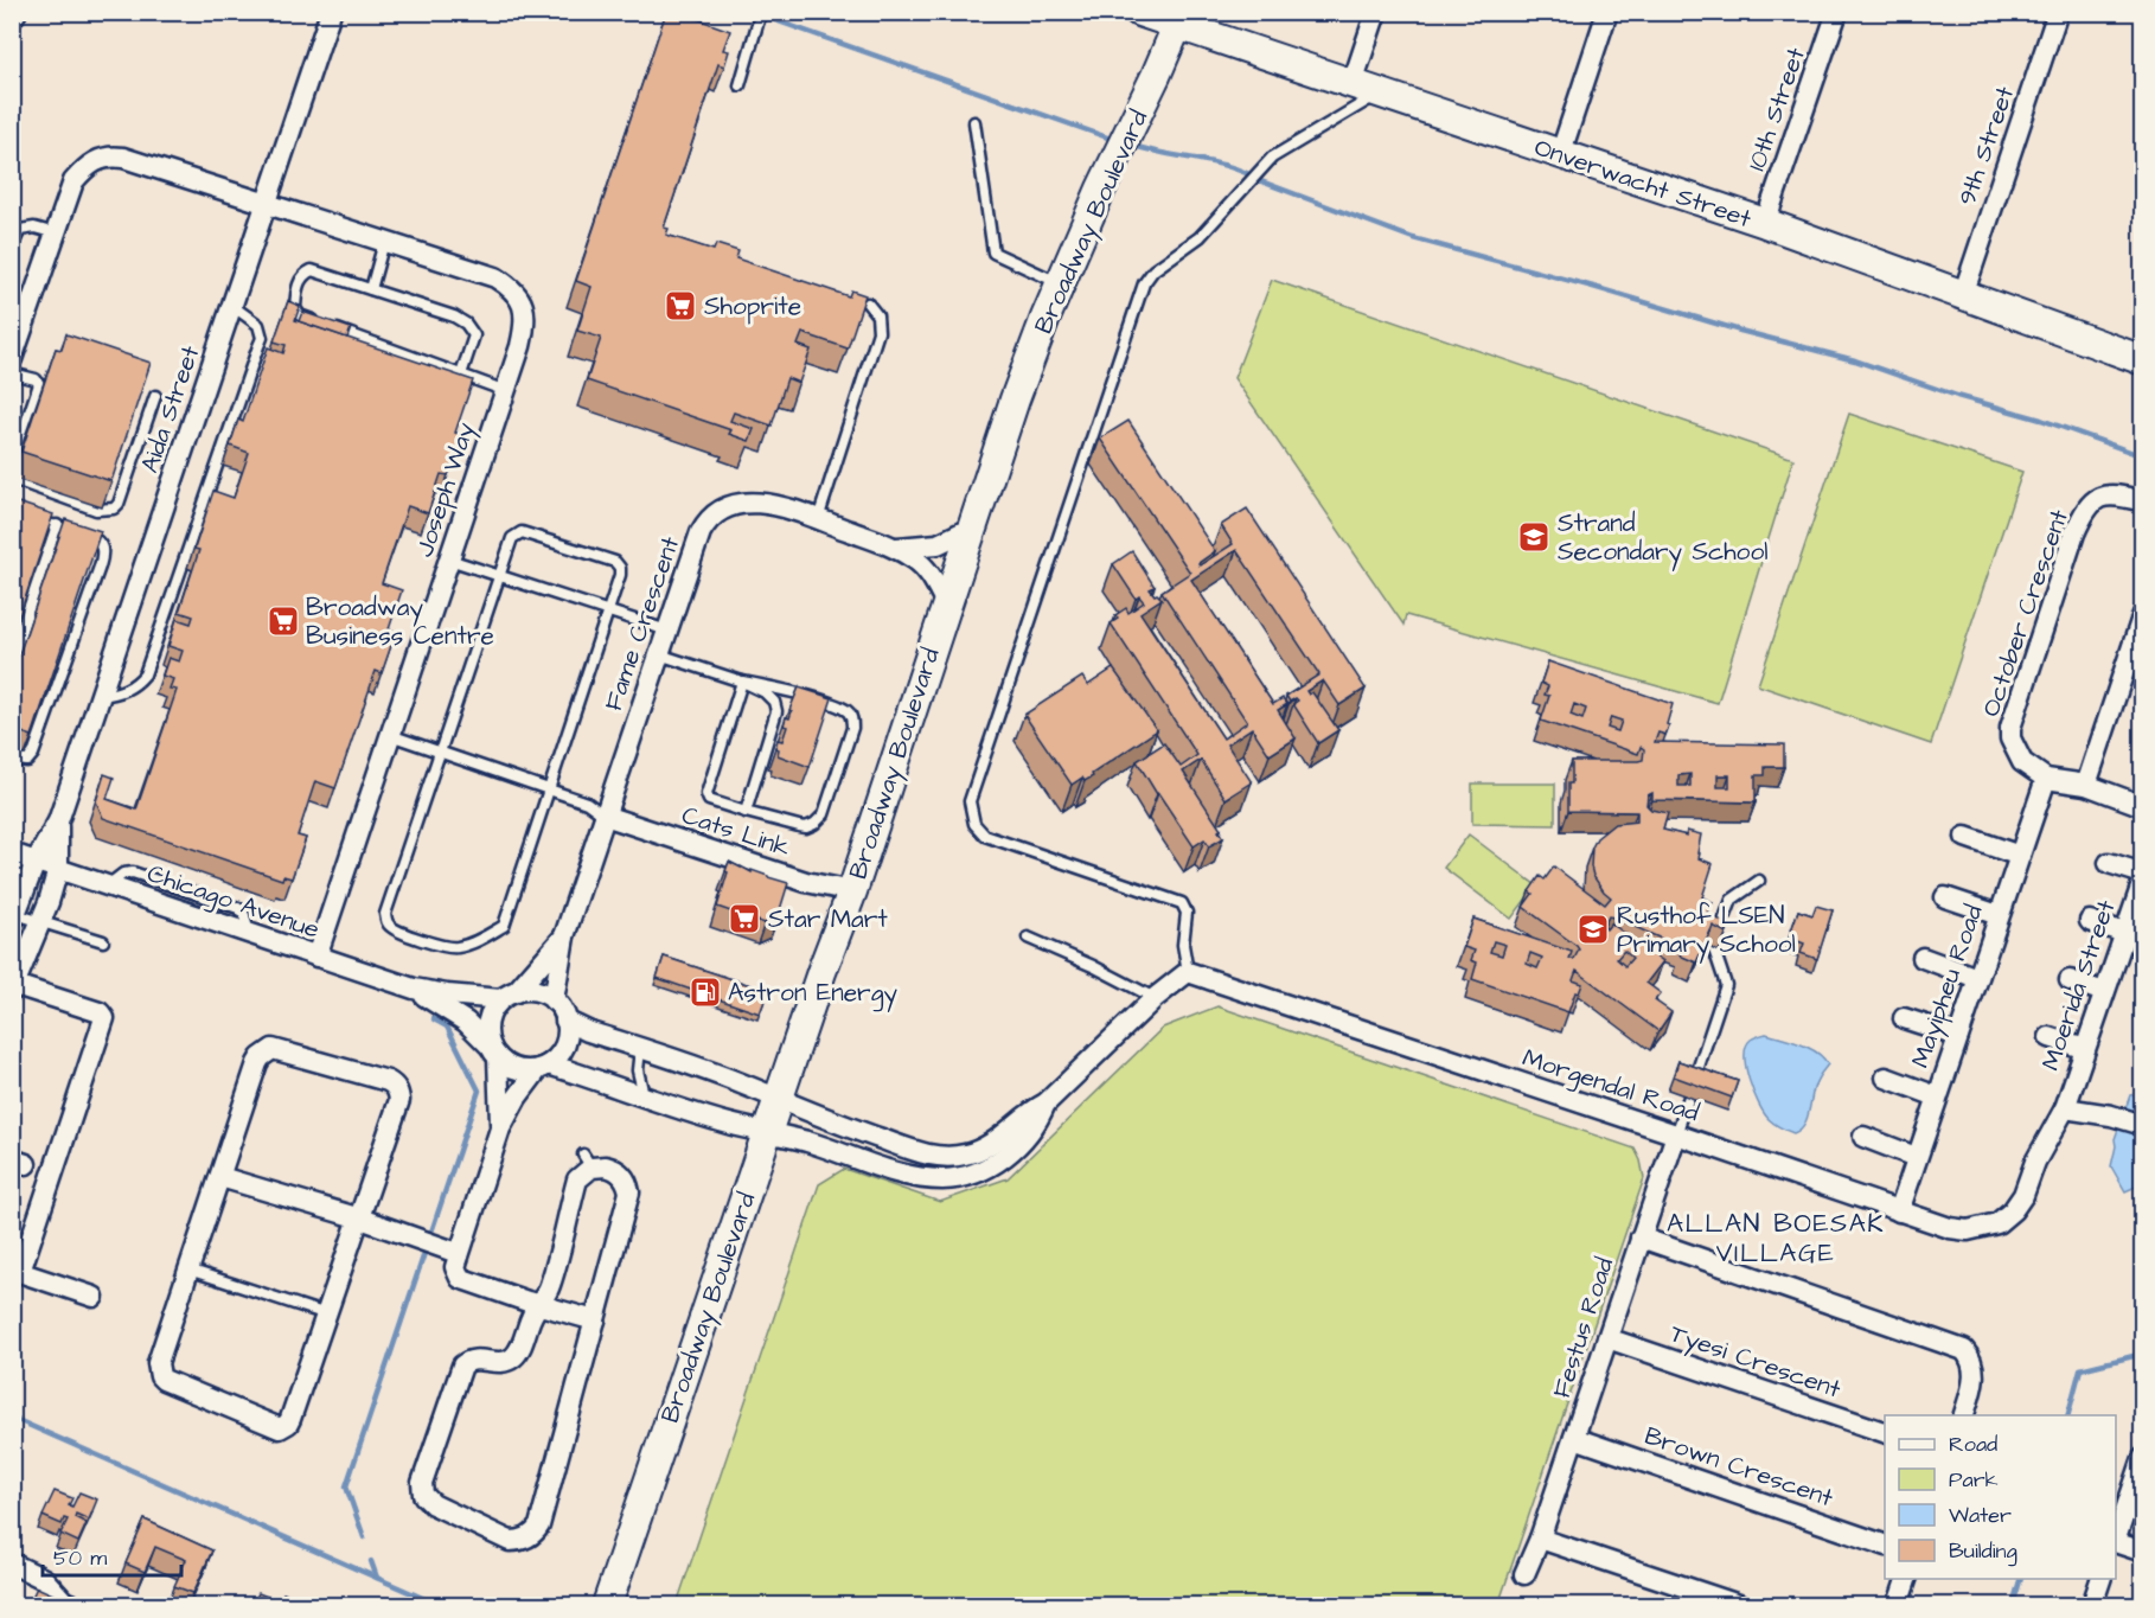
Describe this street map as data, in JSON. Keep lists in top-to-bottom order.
{
  "streets": {
    "main road": ["Onverwacht Street", "Broadway Boulevard"],
    "street": [
      "10th Street",
      "9th Street",
      "Aida Street",
      "Joseph Way",
      "October Crescent",
      "Fame Crescent",
      "Cats Link",
      "Chicago Avenue",
      "Moerida Street",
      "Mayipheu Road",
      "Morgendal Road",
      "Festus Road",
      "Tyesi Crescent",
      "Brown Crescent"
    ]
  },
  "crossings": [
    ["10th Street", "Onverwacht Street"],
    ["9th Street", "Onverwacht Street"],
    ["Onverwacht Street", "Broadway Boulevard"],
    ["Broadway Boulevard", "Fame Crescent"],
    ["Broadway Boulevard", "Cats Link"],
    ["Aida Street", "Joseph Way"],
    ["Aida Street", "Chicago Avenue"],
    ["Joseph Way", "Chicago Avenue"],
    ["October Crescent", "Mayipheu Road"],
    ["Fame Crescent", "Cats Link"],
    ["Fame Crescent", "Chicago Avenue"],
    ["Moerida Street", "Morgendal Road"],
    ["Mayipheu Road", "Morgendal Road"],
    ["Morgendal Road", "Festus Road"],
    ["Festus Road", "Tyesi Crescent"],
    ["Festus Road", "Brown Crescent"]
  ],
  "districts": ["ALLAN BOESAK VILLAGE"],
  "places": {
    "supermarket": ["Shoprite", "Broadway Business Centre", "Star Mart"],
    "school or university": ["Strand Secondary School", "Rusthof LSEN Primary School"],
    "fuel station": ["Astron Energy"]
  },
  "legend": [
    "Road",
    "Park",
    "Water",
    "Building"
  ],
  "scale_bar": "50 m"
}
